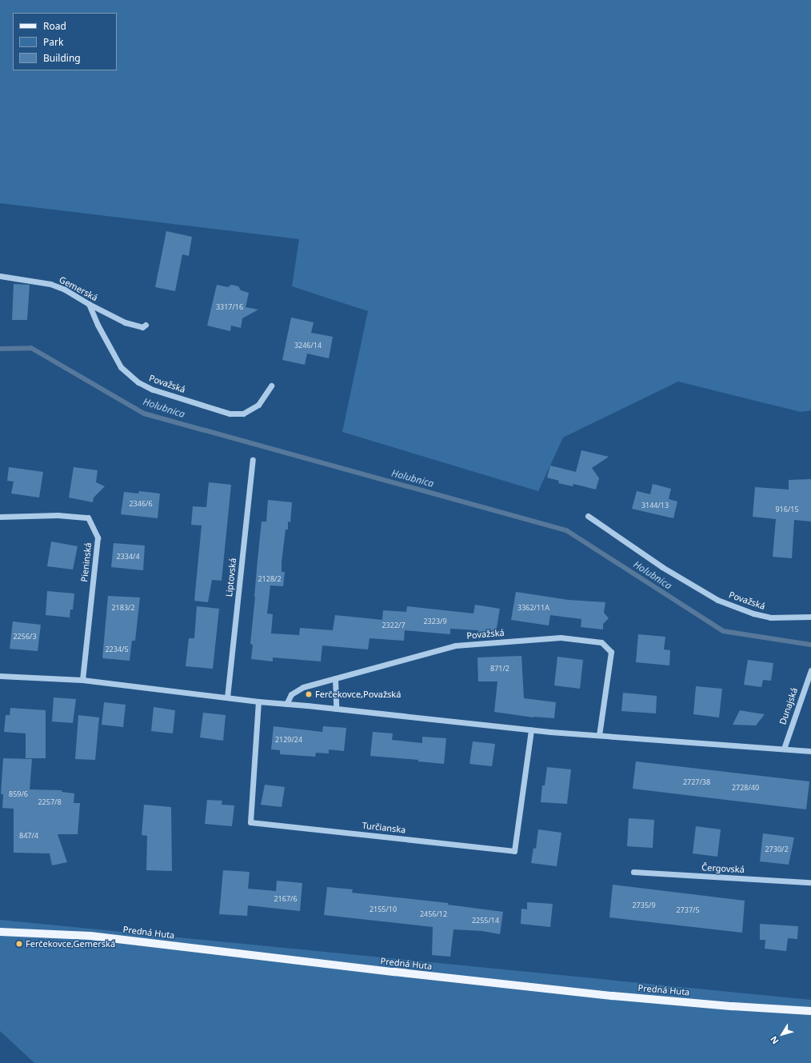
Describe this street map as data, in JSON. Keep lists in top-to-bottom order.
{
  "streets": {
    "main road": ["Predná Huta"],
    "street": [
      "Gemerská",
      "Považská",
      "Pieninská",
      "Liptovská",
      "Dunajská",
      "Turčianska",
      "Čergovská"
    ]
  },
  "crossings": [
    ["Gemerská", "Považská"]
  ],
  "water": ["Holubnica"],
  "places": ["Ferčekovce,Považská", "Ferčekovce,Gemerská"],
  "house_numbers": [
    "3317/16",
    "3246/14",
    "2346/6",
    "3144/13",
    "916/15",
    "2334/4",
    "2128/2",
    "2183/2",
    "3362/11A",
    "2323/9",
    "2322/7",
    "2256/3",
    "2234/5",
    "871/2",
    "2129/24",
    "2727/38",
    "2728/40",
    "859/6",
    "2257/8",
    "847/4",
    "2730/2",
    "2167/6",
    "2735/9",
    "2155/10",
    "2737/5",
    "2456/12",
    "2255/14"
  ],
  "legend": ["Road", "Park", "Building"],
  "north": "bottom left"
}
